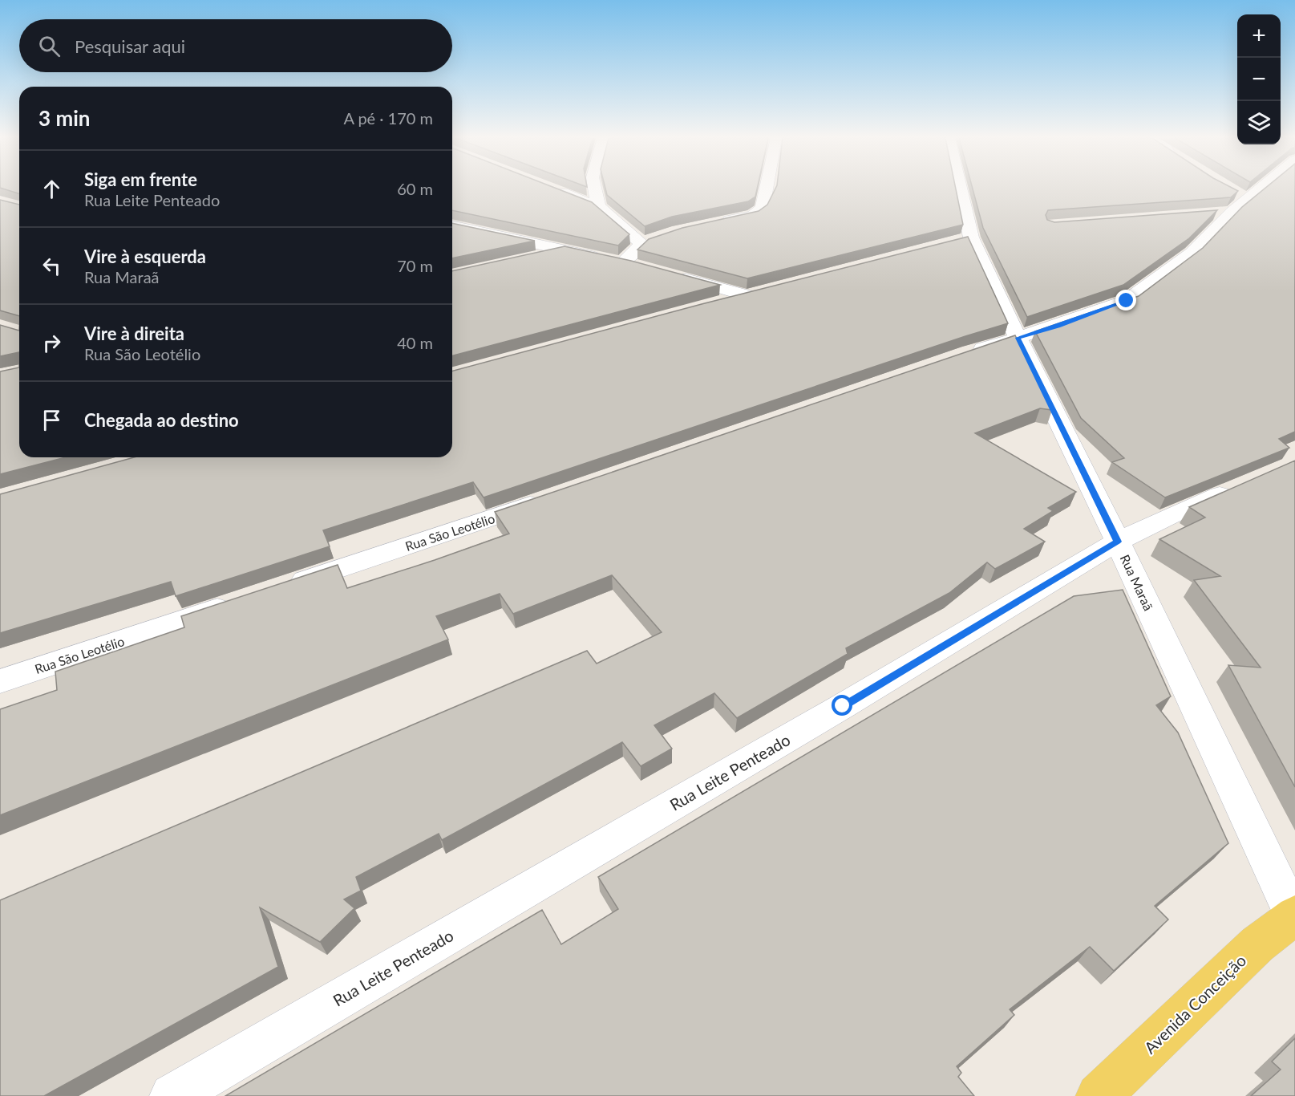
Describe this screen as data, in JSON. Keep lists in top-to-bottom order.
{
  "streets": {
    "main road": ["Avenida Conceição"],
    "street": ["Rua São Leotélio", "Rua Maraã", "Rua Leite Penteado"]
  },
  "crossings": [
    ["Rua Maraã", "Rua Leite Penteado"],
    ["Rua Maraã", "Avenida Conceição"]
  ],
  "page": {
    "map_buttons": ["+", "−"],
    "search": "Pesquisar aqui",
    "heading": ["3 min", "A pé · 170 m"],
    "list": [
      ["Siga em frente", "Rua Leite Penteado", "60 m"],
      ["Vire à esquerda", "Rua Maraã", "70 m"],
      ["Vire à direita", "Rua São Leotélio", "40 m"],
      "Chegada ao destino"
    ]
  }
}
